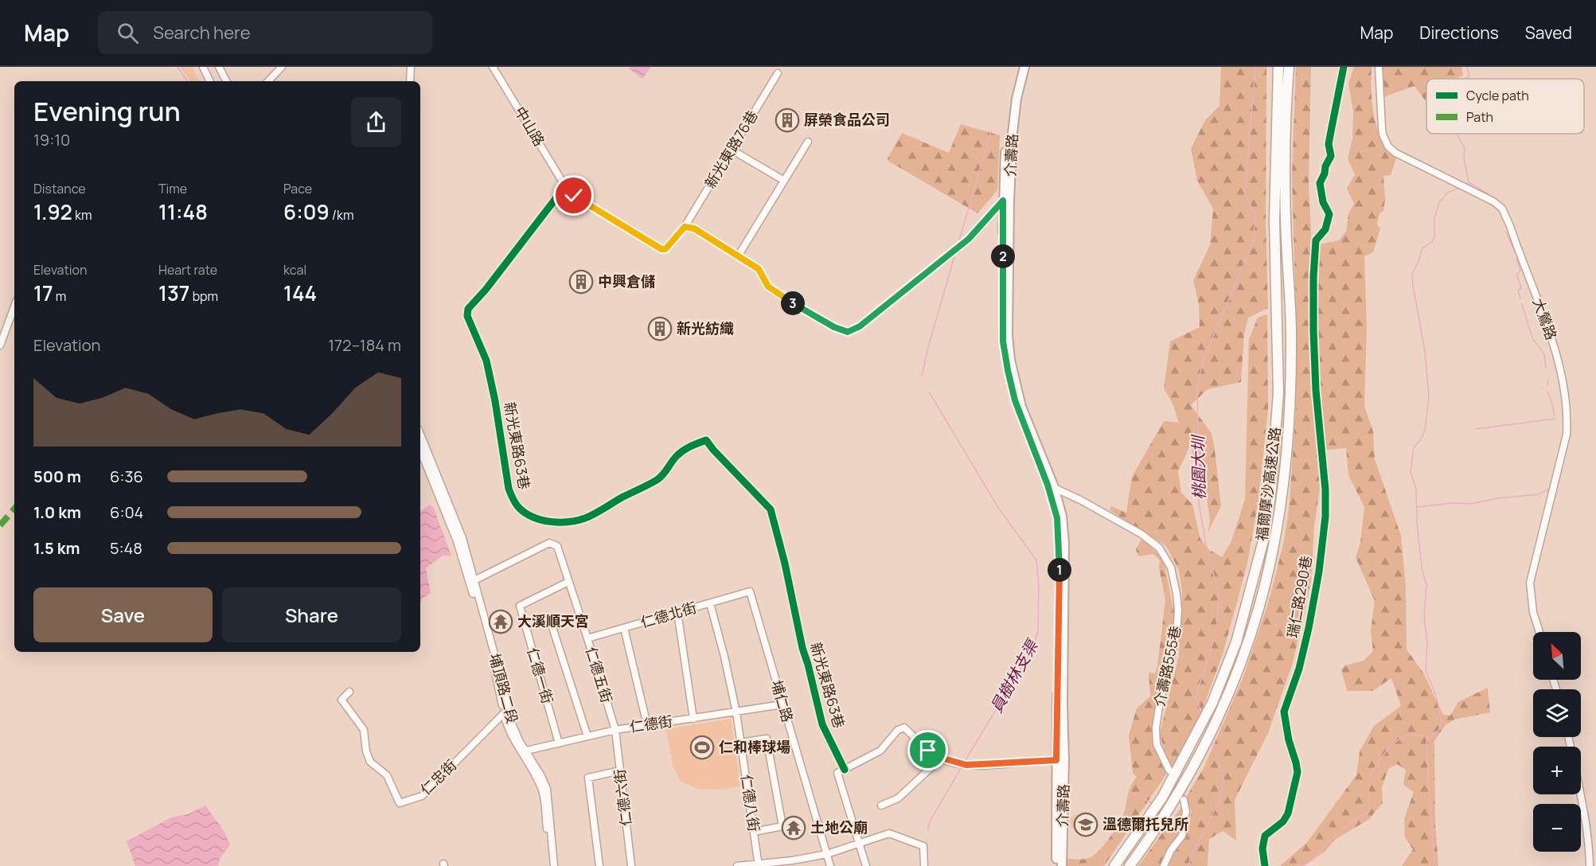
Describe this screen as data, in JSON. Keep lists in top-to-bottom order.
{
  "streets": {
    "highway": ["福爾摩沙高速公路"],
    "main road": ["介壽路"],
    "street": [
      "中山路",
      "新光東路76巷",
      "大鶯路",
      "新光東路63巷",
      "瑞仁路290巷",
      "仁德北街",
      "介壽路555巷",
      "仁德五街",
      "仁德一街",
      "埔頂路二段",
      "埔仁路",
      "仁德街",
      "仁忠街",
      "仁德六街",
      "仁德八街"
    ]
  },
  "crossings": [
    ["中山路", "新光東路76巷"],
    ["中山路", "新光東路63巷"],
    ["新光東路76巷", "新光東路63巷"],
    ["介壽路", "介壽路555巷"],
    ["仁德北街", "仁德五街"],
    ["仁德北街", "埔仁路"],
    ["仁德北街", "仁德八街"],
    ["仁德五街", "仁德一街"],
    ["仁德五街", "埔頂路二段"],
    ["仁德五街", "仁德街"],
    ["仁德五街", "仁德六街"],
    ["仁德一街", "仁德街"],
    ["埔頂路二段", "仁德街"],
    ["埔頂路二段", "仁忠街"],
    ["埔仁路", "仁德街"],
    ["仁德街", "仁德六街"],
    ["仁德街", "仁德八街"]
  ],
  "water": ["桃園大圳", "員樹林支渠"],
  "places": {
    "building": ["屏榮食品公司", "中興倉儲", "新光紡織"],
    "temple": ["大溪順天宮", "土地公廟"],
    "sports": ["仁和棒球場"],
    "school or university": ["溫德爾托兒所"]
  },
  "legend": ["Cycle path", "Path"],
  "north": "top left",
  "page": {
    "header": "Map",
    "search": "Search here",
    "nav": ["Map", "Directions", "Saved"],
    "heading": ["Evening run", "19:10"],
    "stats": [
      ["Distance", "1.92 km"],
      ["Time", "11:48"],
      ["Pace", "6:09 /km"],
      ["Elevation", "17 m"],
      ["Heart rate", "137 bpm"],
      ["kcal", "144"]
    ],
    "pins": ["2", "3", "1"],
    "chart": ["Elevation", "172–184 m"],
    "list": [
      {
        "name": "500 m",
        "note": "6:36"
      },
      {
        "name": "1.0 km",
        "note": "6:04"
      },
      {
        "name": "1.5 km",
        "note": "5:48"
      }
    ],
    "buttons": ["Save", "Share"],
    "map_buttons": ["+", "−"]
  }
}
